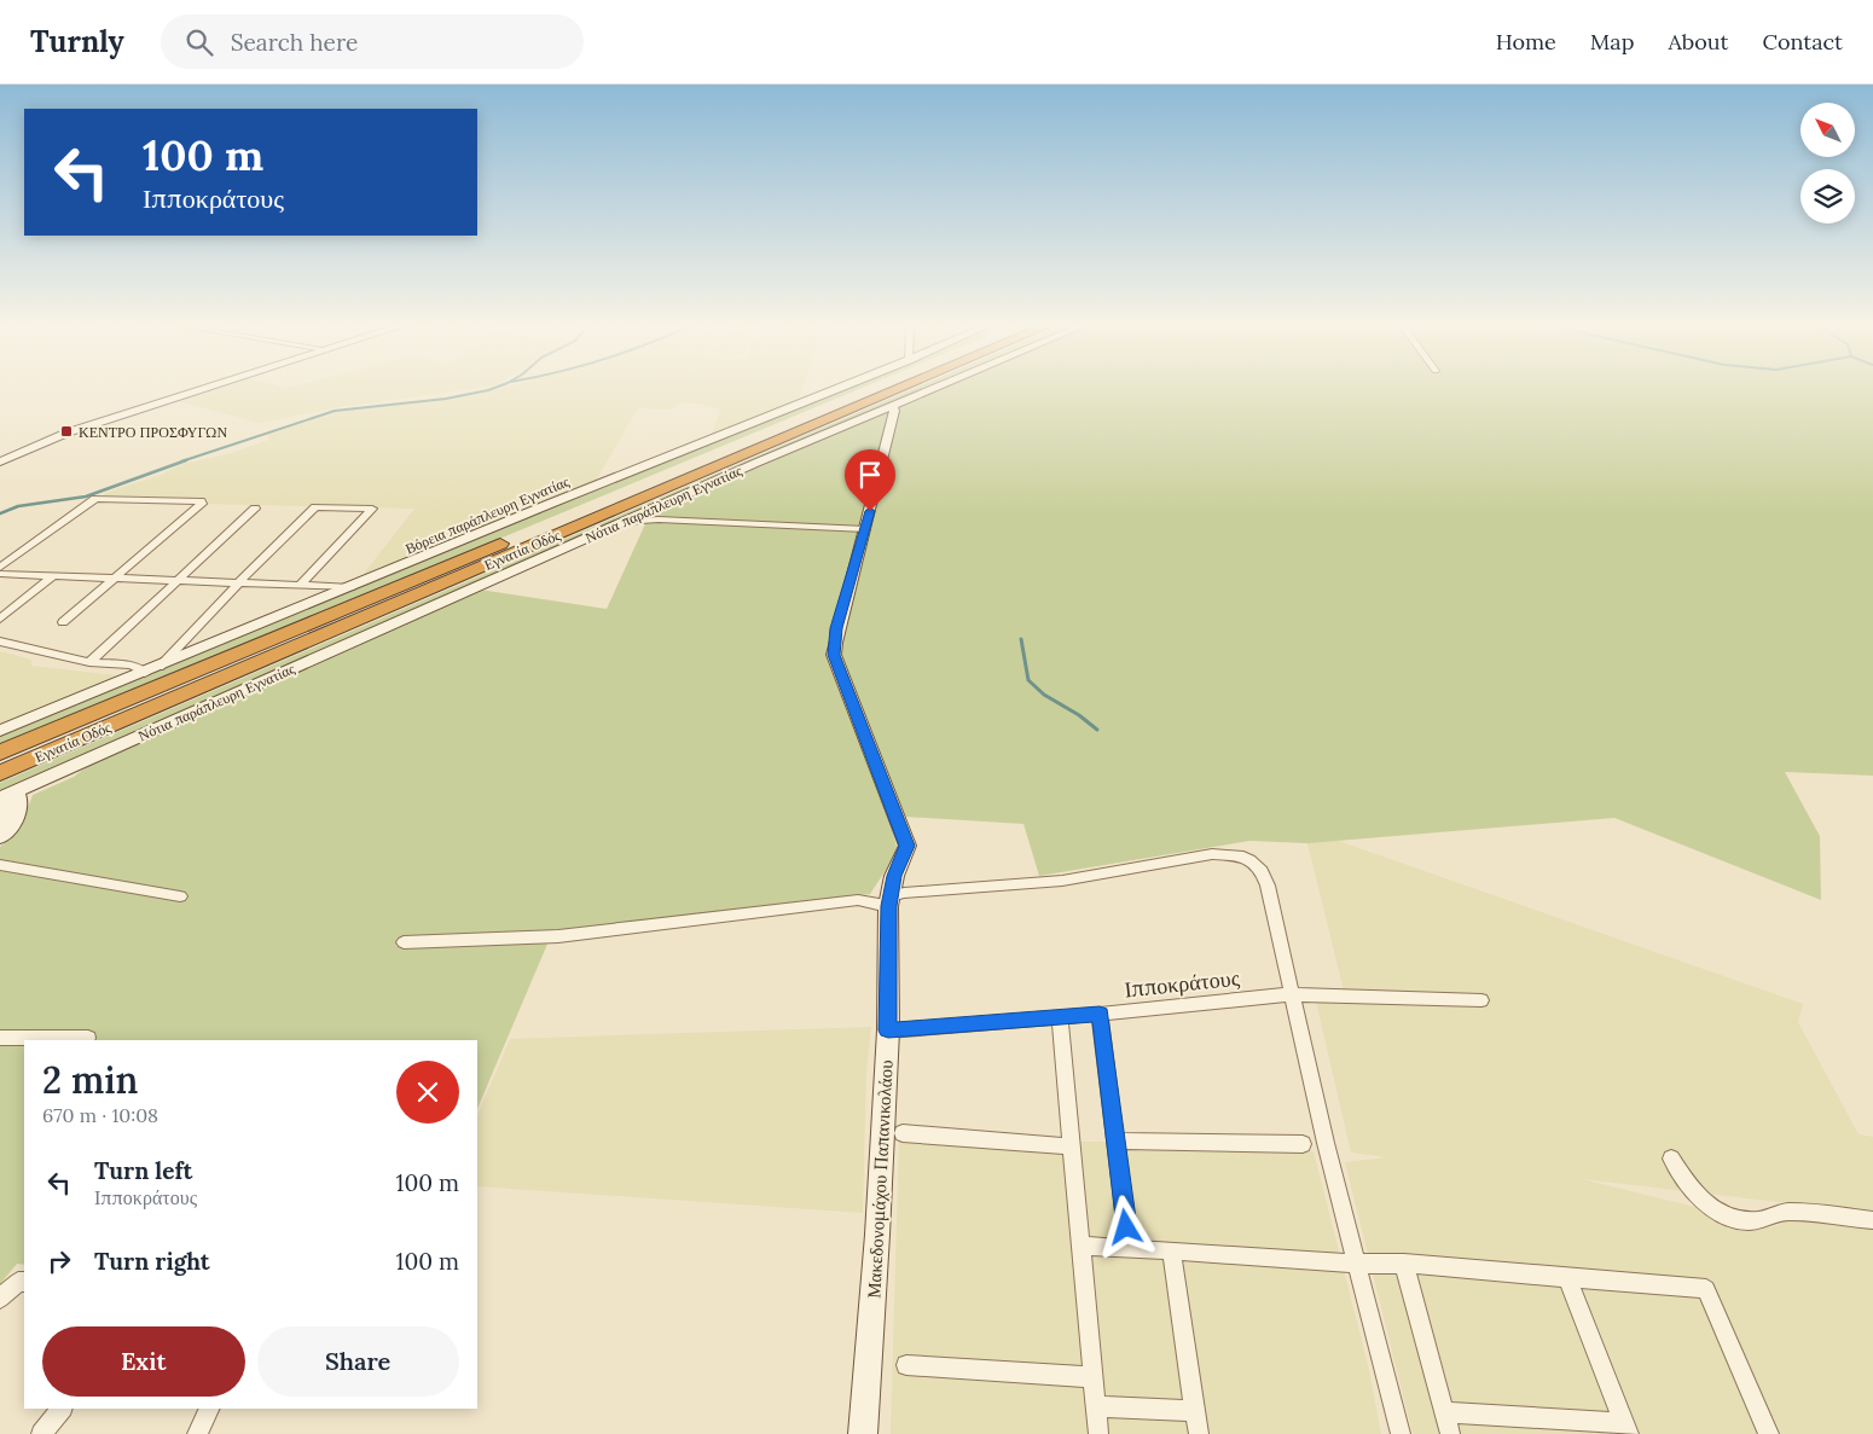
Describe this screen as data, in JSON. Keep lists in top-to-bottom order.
{
  "streets": {
    "highway": ["Εγνατία Οδός"],
    "street": [
      "Νότια παράπλευρη Εγνατίας",
      "Βόρεια παράπλευρη Εγνατίας",
      "Ιπποκράτους",
      "Μακεδονομάχου Παπανικολάου"
    ]
  },
  "crossings": [
    ["Νότια παράπλευρη Εγνατίας", "Μακεδονομάχου Παπανικολάου"],
    ["Ιπποκράτους", "Μακεδονομάχου Παπανικολάου"]
  ],
  "places": {
    "transit": ["ΚΕΝΤΡΟ ΠΡΟΣΦΥΓΩΝ"]
  },
  "north": "top left",
  "page": {
    "header": "Turnly",
    "search": "Search here",
    "nav": [
      "Home",
      "Map",
      "About",
      "Contact"
    ],
    "turn": ["100 m", "Ιπποκράτους"],
    "heading": ["2 min", "670 m · 10:08"],
    "list": [
      {
        "name": "Turn left",
        "note": "Ιπποκράτους",
        "value": "100 m"
      },
      {
        "name": "Turn right",
        "value": "100 m"
      }
    ],
    "buttons": ["Exit", "Share"]
  }
}
